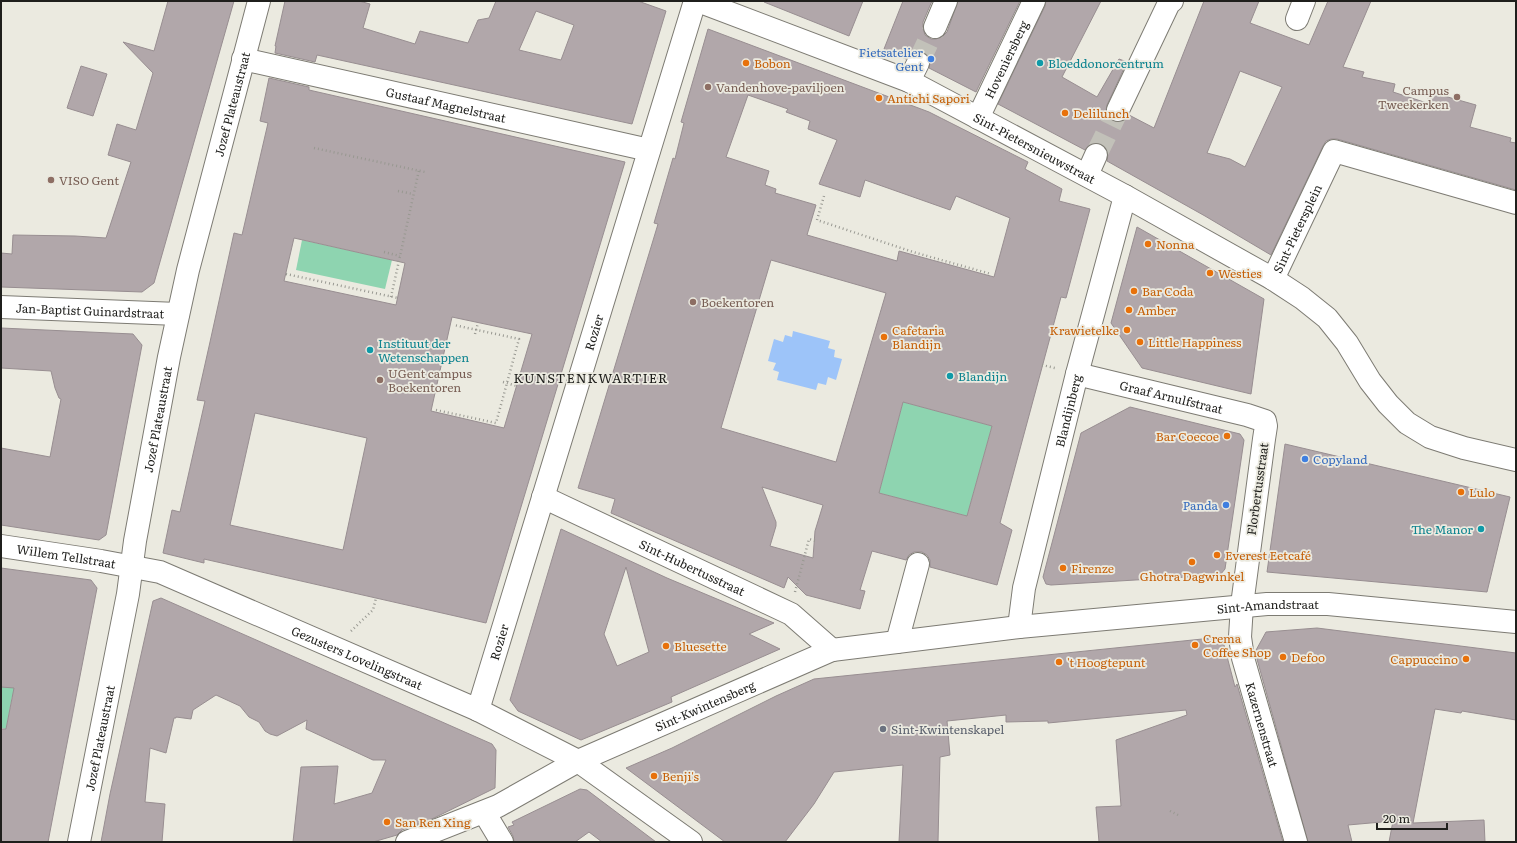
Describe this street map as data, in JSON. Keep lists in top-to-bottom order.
{
  "streets": {
    "street": [
      "Hoveniersberg",
      "Jozef Plateaustraat",
      "Gustaaf Magnelstraat",
      "Sint-Pietersnieuwstraat",
      "Sint-Pietersplein",
      "Jan-Baptist Guinardstraat",
      "Rozier",
      "Graaf Arnulfstraat",
      "Blandijnberg",
      "Florbertusstraat",
      "Willem Tellstraat",
      "Sint-Hubertusstraat",
      "Sint-Amandstraat",
      "Gezusters Lovelingstraat",
      "Sint-Kwintensberg",
      "Kazernenstraat"
    ]
  },
  "crossings": [
    ["Hoveniersberg", "Sint-Pietersnieuwstraat"],
    ["Jozef Plateaustraat", "Gustaaf Magnelstraat"],
    ["Jozef Plateaustraat", "Jan-Baptist Guinardstraat"],
    ["Jozef Plateaustraat", "Willem Tellstraat"],
    ["Jozef Plateaustraat", "Gezusters Lovelingstraat"],
    ["Gustaaf Magnelstraat", "Rozier"],
    ["Sint-Pietersnieuwstraat", "Sint-Pietersplein"],
    ["Sint-Pietersnieuwstraat", "Blandijnberg"],
    ["Rozier", "Sint-Hubertusstraat"],
    ["Rozier", "Gezusters Lovelingstraat"],
    ["Graaf Arnulfstraat", "Blandijnberg"],
    ["Graaf Arnulfstraat", "Florbertusstraat"],
    ["Blandijnberg", "Sint-Amandstraat"],
    ["Blandijnberg", "Sint-Kwintensberg"],
    ["Florbertusstraat", "Sint-Amandstraat"],
    ["Florbertusstraat", "Kazernenstraat"],
    ["Willem Tellstraat", "Gezusters Lovelingstraat"],
    ["Sint-Hubertusstraat", "Sint-Kwintensberg"],
    ["Sint-Amandstraat", "Sint-Kwintensberg"],
    ["Sint-Amandstraat", "Kazernenstraat"],
    ["Gezusters Lovelingstraat", "Sint-Kwintensberg"]
  ],
  "districts": ["KUNSTENKWARTIER"],
  "places": [
    "Fietsatelier Gent",
    "Bobon",
    "Bloeddonorcentrum",
    "Vandenhove-paviljoen",
    "Campus Tweekerken",
    "Antichi Sapori",
    "Delilunch",
    "VISO Gent",
    "Nonna",
    "Westies",
    "Bar Coda",
    "Boekentoren",
    "Amber",
    "Krawietelke",
    "Cafetaria Blandijn",
    "Little Happiness",
    "Instituut der Wetenschappen",
    "Blandijn",
    "UGent campus Boekentoren",
    "Bar Coecoe",
    "Copyland",
    "Lulo",
    "Panda",
    "The Manor",
    "Everest Eetcafé",
    "Ghotra Dagwinkel",
    "Firenze",
    "Crema Coffee Shop",
    "Bluesette",
    "Defoo",
    "Cappuccino",
    "'t Hoogtepunt",
    "Sint-Kwintenskapel",
    "Benji's",
    "San Ren Xing"
  ],
  "scale_bar": "20 m"
}
